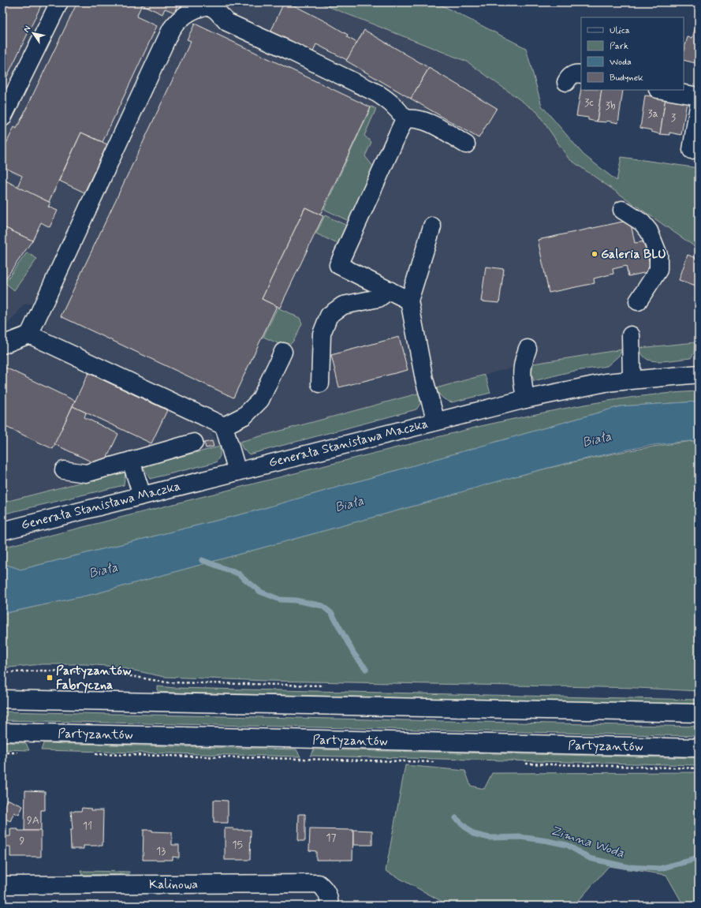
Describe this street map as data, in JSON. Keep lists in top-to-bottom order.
{
  "streets": {
    "main road": ["Generała Stanisława Maczka", "Partyzantów", "Kalinowa"]
  },
  "water": ["Biała", "Zimna Woda"],
  "places": {
    "other": ["Galeria BLU"],
    "transit": ["Partyzantów Fabryczna"]
  },
  "house_numbers": [
    "3c",
    "3b",
    "3a",
    "3",
    "9A",
    "11",
    "17",
    "9",
    "15",
    "13"
  ],
  "legend": [
    "Ulica",
    "Park",
    "Woda",
    "Budynek"
  ],
  "north": "top left"
}
